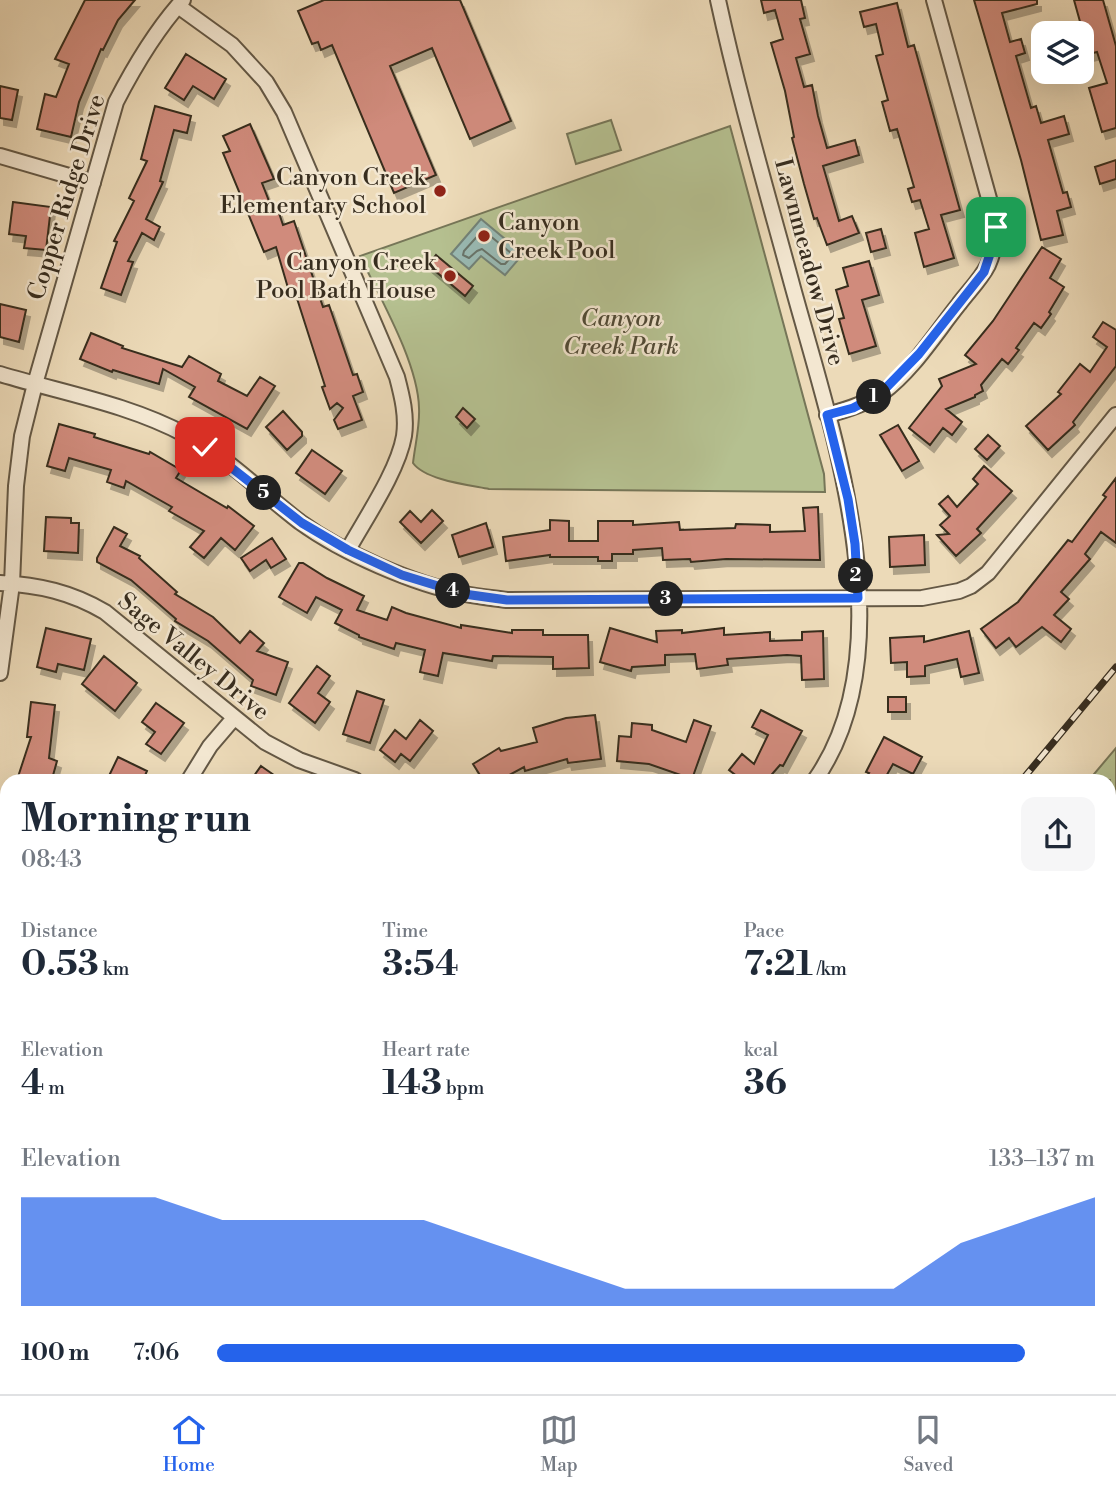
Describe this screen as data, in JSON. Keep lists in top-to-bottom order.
{
  "streets": {
    "street": ["Copper Ridge Drive", "Lawnmeadow Drive", "Sage Valley Drive"]
  },
  "crossings": [
    ["Copper Ridge Drive", "Sage Valley Drive"]
  ],
  "parks": ["Canyon Creek Park"],
  "places": ["Canyon Creek Elementary School", "Canyon Creek Pool", "Canyon Creek Pool Bath House"],
  "page": {
    "pins": [
      "1",
      "5",
      "2",
      "4",
      "3"
    ],
    "heading": ["Morning run", "08:43"],
    "stats": [
      ["Distance", "0.53 km"],
      ["Time", "3:54"],
      ["Pace", "7:21 /km"],
      ["Elevation", "4 m"],
      ["Heart rate", "143 bpm"],
      ["kcal", "36"]
    ],
    "chart": ["Elevation", "133–137 m"],
    "list": [
      {
        "name": "100 m",
        "note": "7:06"
      }
    ],
    "tabs": ["Home", "Map", "Saved"]
  }
}
